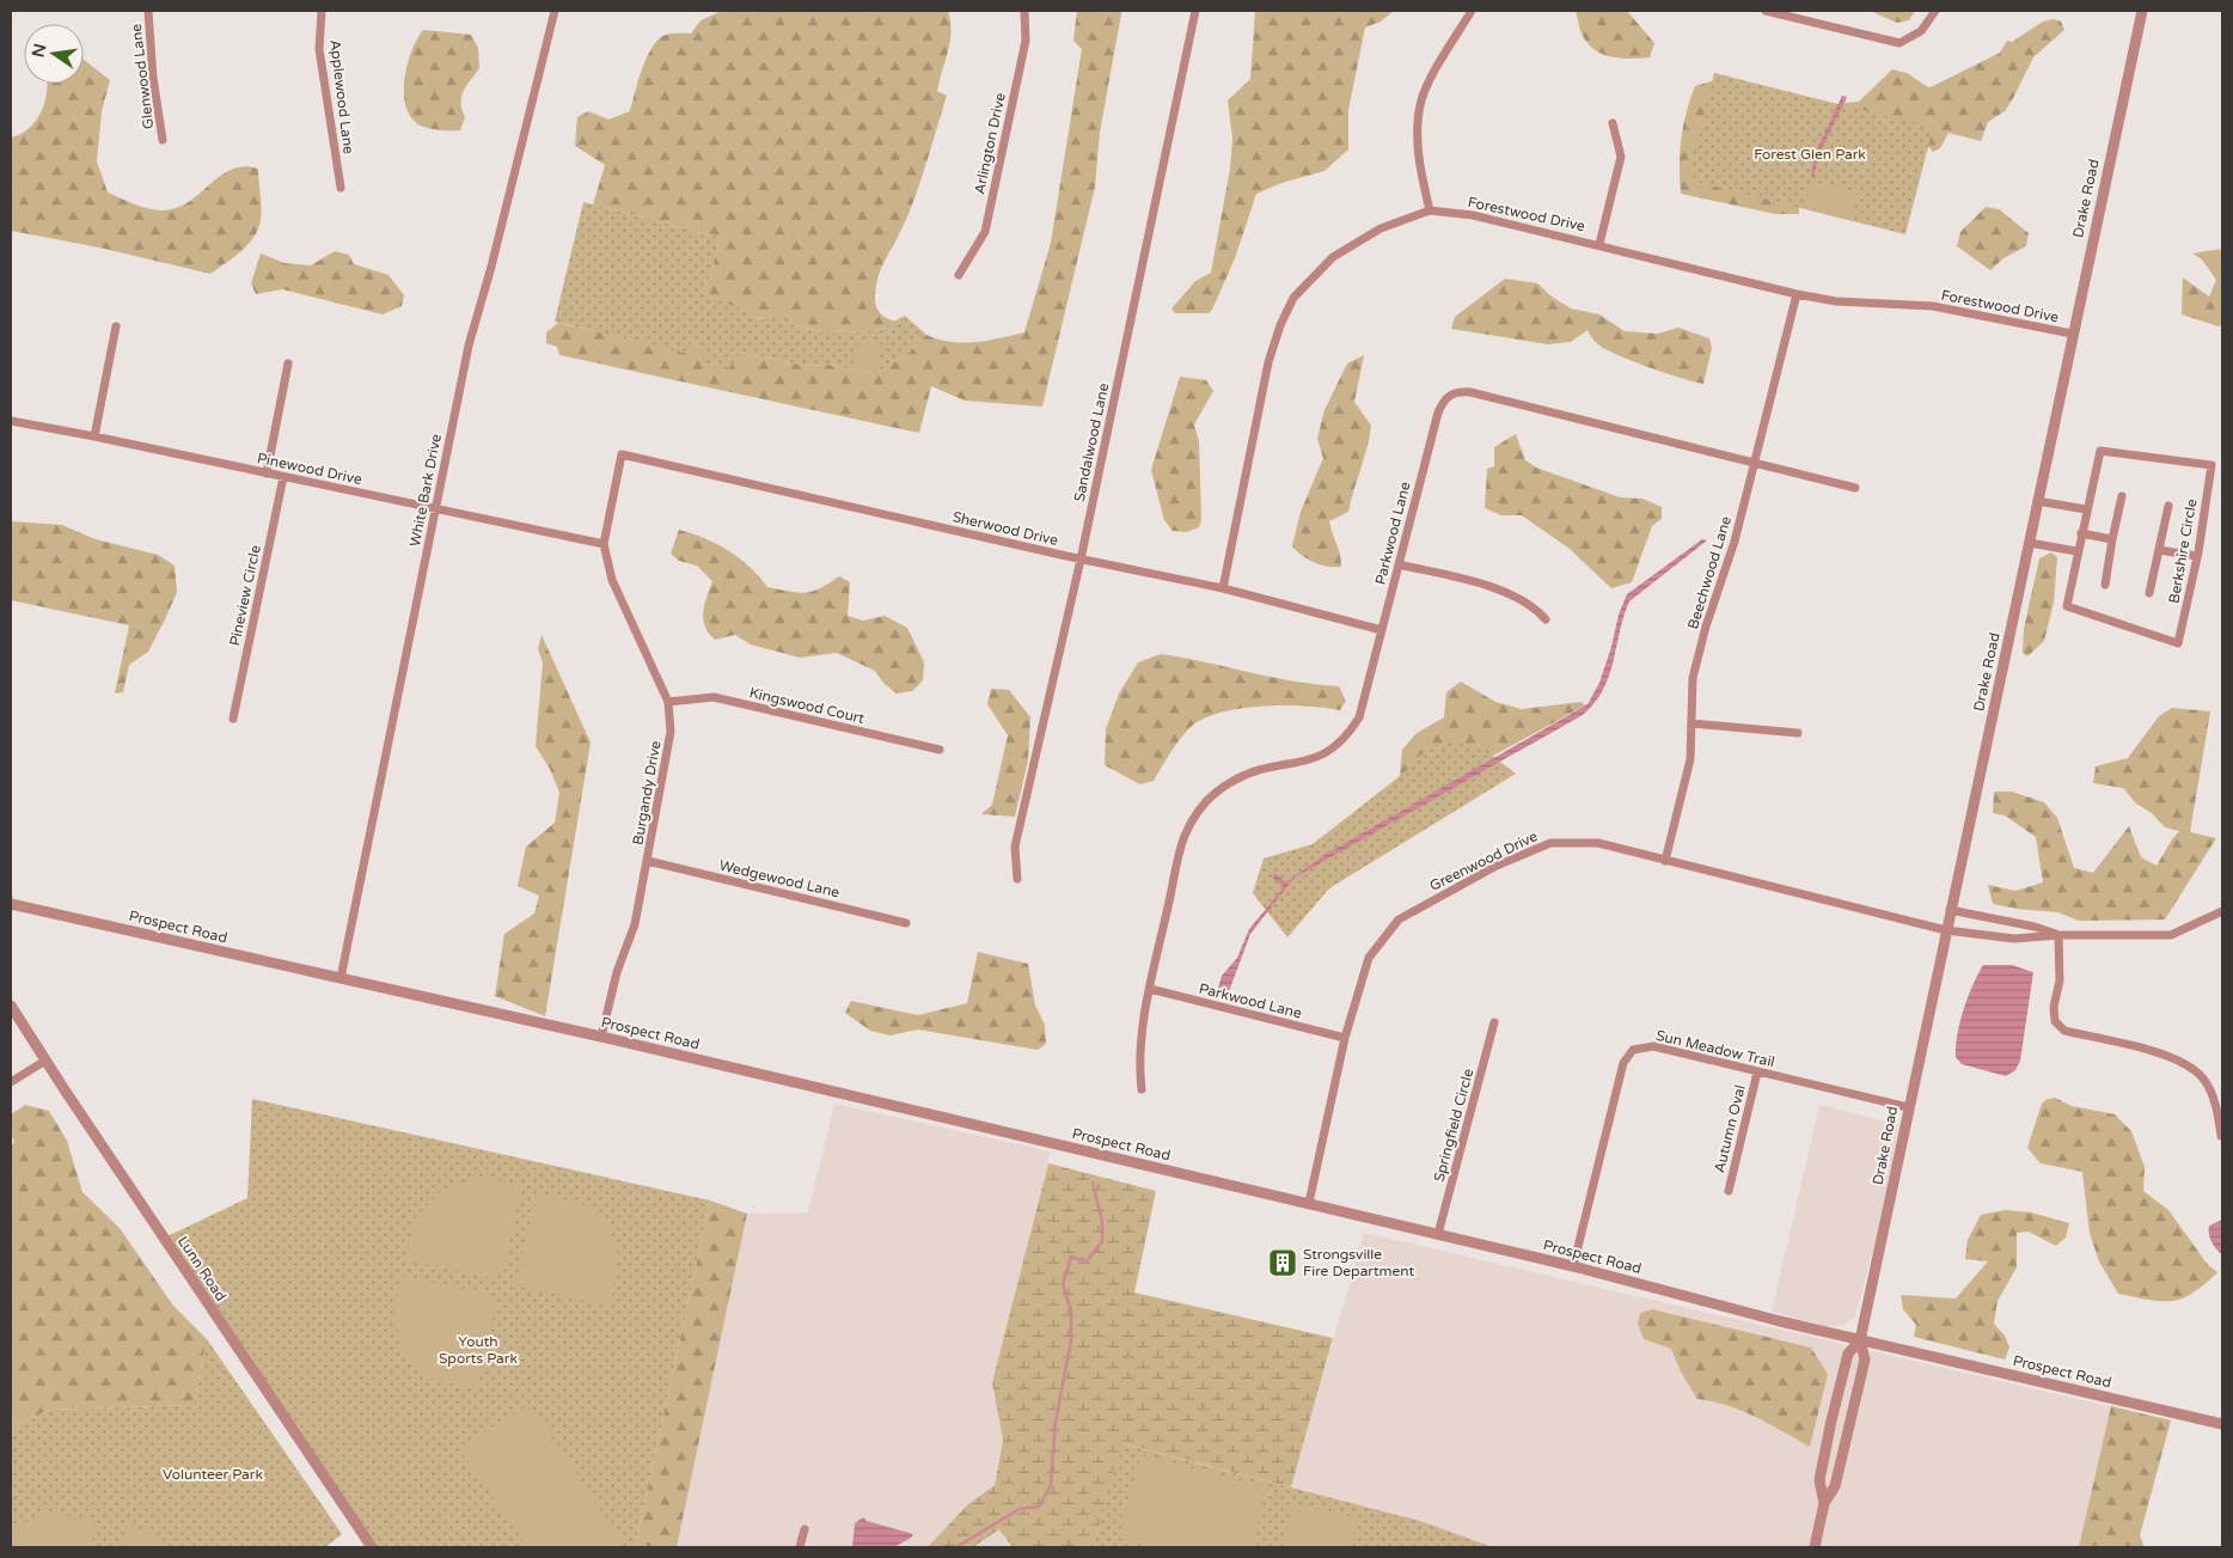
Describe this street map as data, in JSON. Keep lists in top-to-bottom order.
{
  "streets": {
    "street": [
      "Glenwood Lane",
      "Applewood Lane",
      "Arlington Drive",
      "Drake Road",
      "Forestwood Drive",
      "Sandalwood Lane",
      "Pinewood Drive",
      "White Bark Drive",
      "Sherwood Drive",
      "Parkwood Lane",
      "Berkshire Circle",
      "Beechwood Lane",
      "Pineview Circle",
      "Kingswood Court",
      "Burgandy Drive",
      "Greenwood Drive",
      "Wedgewood Lane",
      "Prospect Road",
      "Sun Meadow Trail",
      "Springfield Circle",
      "Autumn Oval",
      "Lunn Road"
    ]
  },
  "crossings": [
    ["Drake Road", "Forestwood Drive"],
    ["Drake Road", "Greenwood Drive"],
    ["Drake Road", "Prospect Road"],
    ["Drake Road", "Sun Meadow Trail"],
    ["Forestwood Drive", "Sherwood Drive"],
    ["Forestwood Drive", "Beechwood Lane"],
    ["Sandalwood Lane", "Sherwood Drive"],
    ["Pinewood Drive", "White Bark Drive"],
    ["Pinewood Drive", "Pineview Circle"],
    ["Pinewood Drive", "Burgandy Drive"],
    ["White Bark Drive", "Prospect Road"],
    ["Sherwood Drive", "Parkwood Lane"],
    ["Sherwood Drive", "Burgandy Drive"],
    ["Parkwood Lane", "Beechwood Lane"],
    ["Parkwood Lane", "Greenwood Drive"],
    ["Beechwood Lane", "Greenwood Drive"],
    ["Kingswood Court", "Burgandy Drive"],
    ["Burgandy Drive", "Wedgewood Lane"],
    ["Burgandy Drive", "Prospect Road"],
    ["Greenwood Drive", "Prospect Road"],
    ["Prospect Road", "Sun Meadow Trail"],
    ["Prospect Road", "Springfield Circle"],
    ["Sun Meadow Trail", "Autumn Oval"]
  ],
  "parks": ["Forest Glen Park", "Youth Sports Park", "Volunteer Park"],
  "places": {
    "building": ["Strongsville Fire Department"]
  },
  "north": "left"
}
